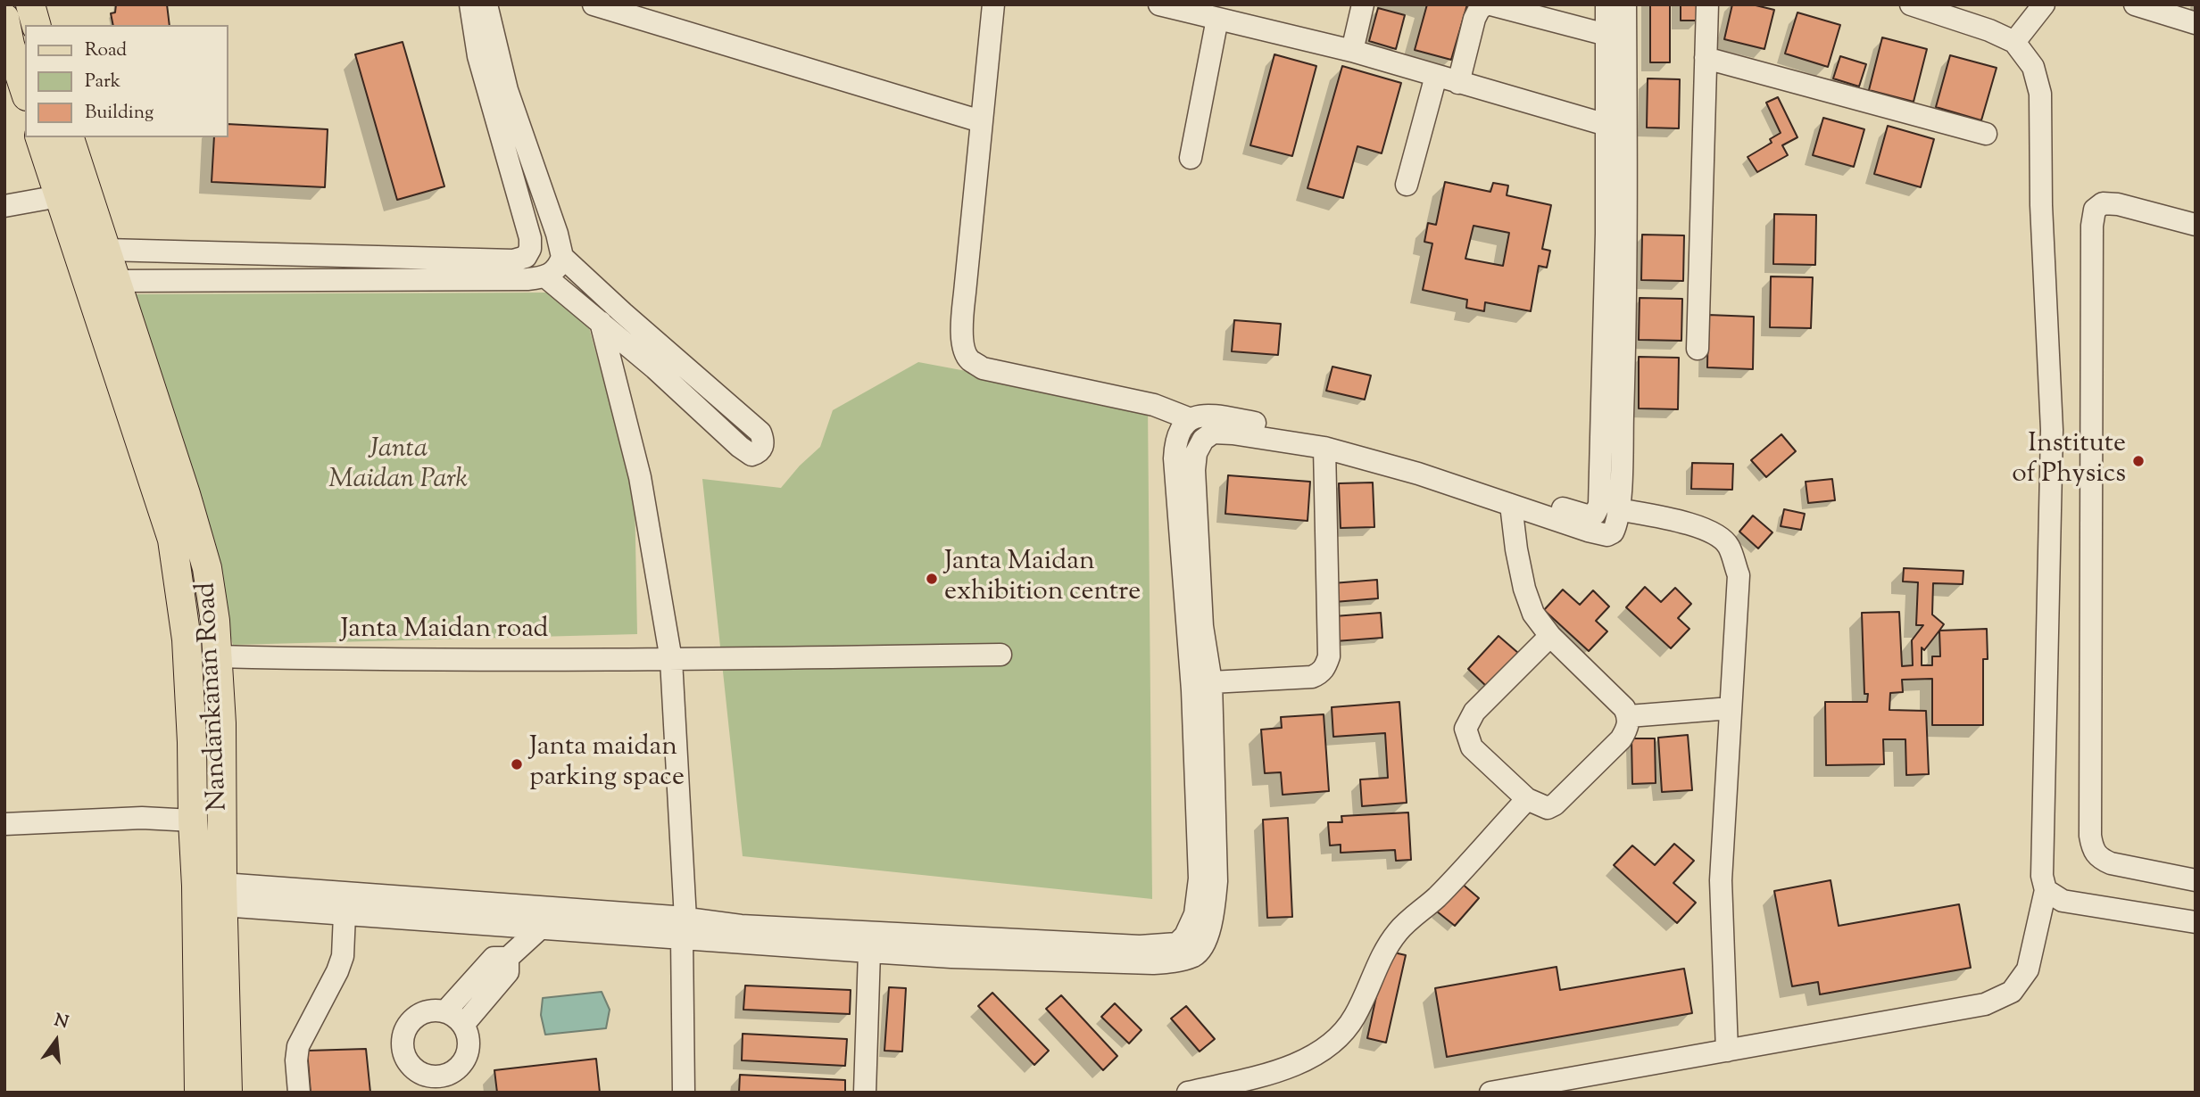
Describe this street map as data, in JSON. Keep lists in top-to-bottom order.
{
  "streets": {
    "main road": ["Nandankanan Road"],
    "street": ["Janta Maidan road"]
  },
  "crossings": [
    ["Janta Maidan road", "Nandankanan Road"]
  ],
  "parks": ["Janta Maidan Park"],
  "places": ["Institute of Physics", "Janta Maidan exhibition centre", "Janta maidan parking space"],
  "legend": ["Road", "Park", "Building"],
  "north": "top"
}
